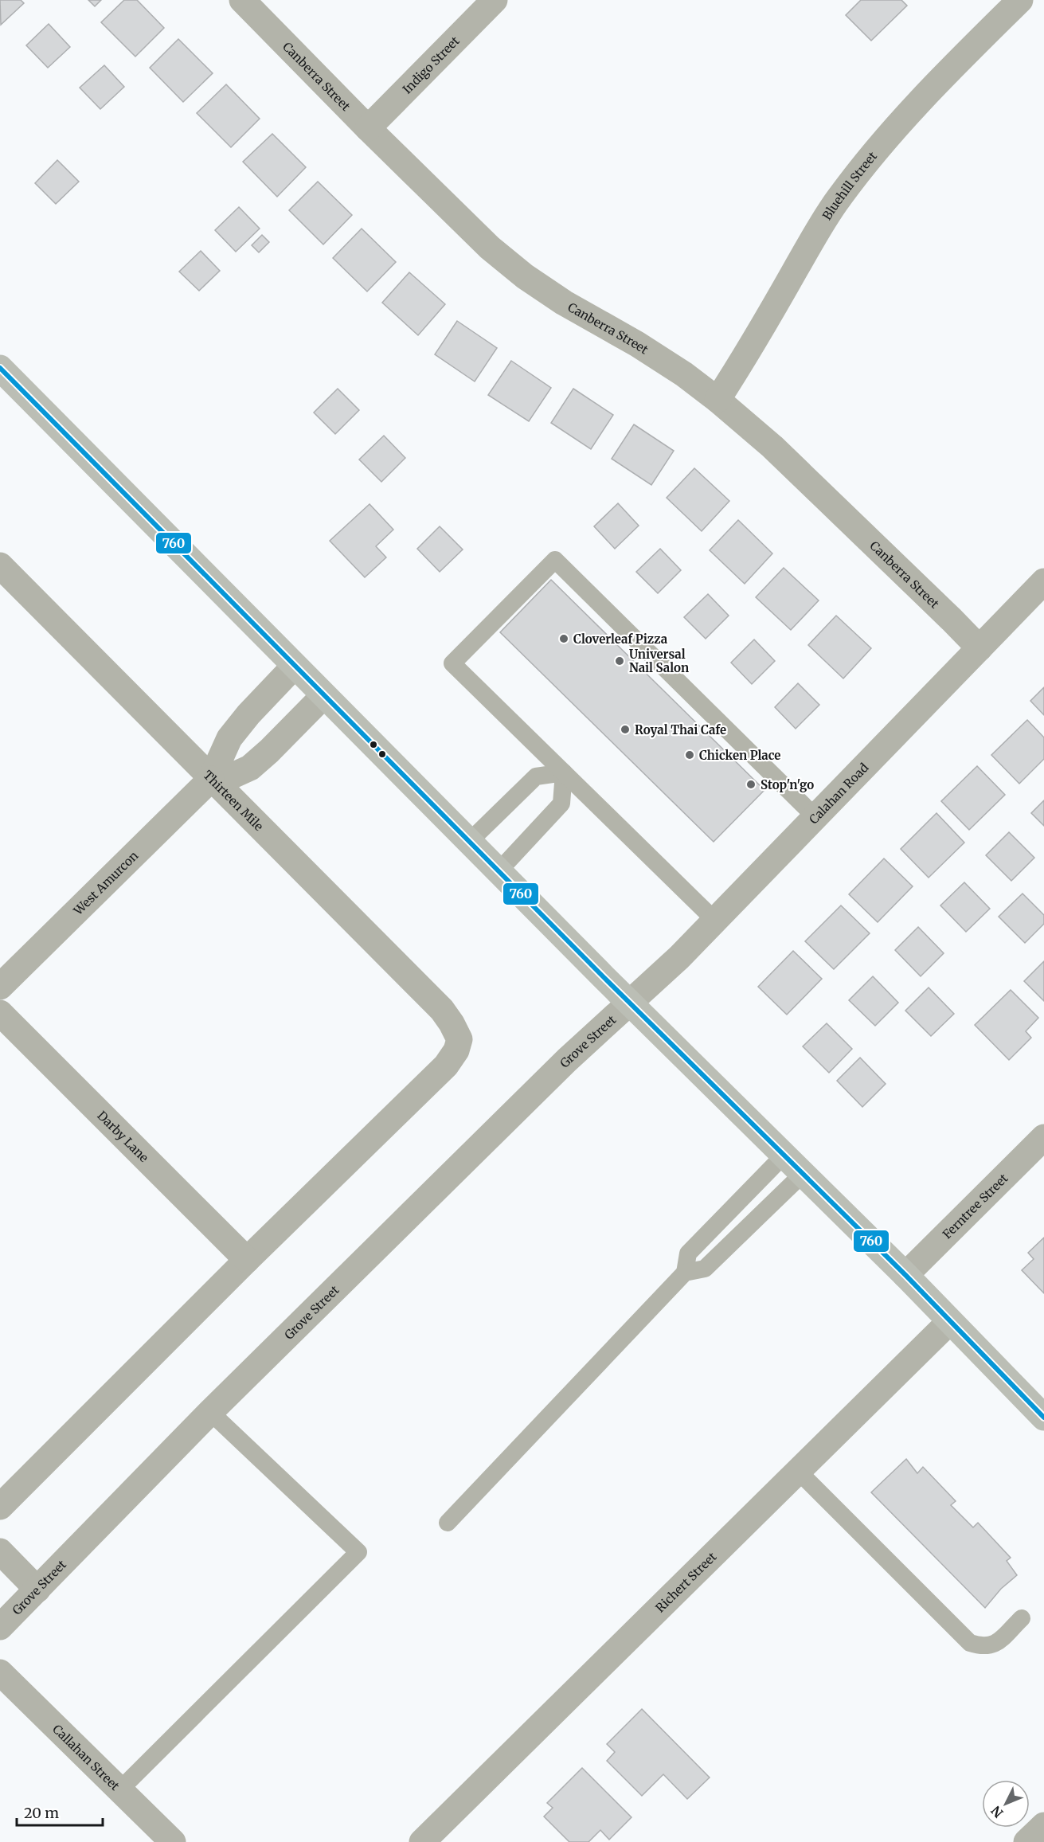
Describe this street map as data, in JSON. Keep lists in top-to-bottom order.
{
  "streets": {
    "street": [
      "Indigo Street",
      "Canberra Street",
      "Bluehill Street",
      "Calahan Road",
      "Thirteen Mile",
      "West Amurcon",
      "Grove Street",
      "Darby Lane",
      "Ferntree Street",
      "Richert Street",
      "Callahan Street"
    ]
  },
  "crossings": [
    ["Indigo Street", "Canberra Street"],
    ["Canberra Street", "Bluehill Street"],
    ["Canberra Street", "Calahan Road"],
    ["Calahan Road", "Grove Street"],
    ["Thirteen Mile", "West Amurcon"],
    ["Thirteen Mile", "Darby Lane"]
  ],
  "places": [
    "Cloverleaf Pizza",
    "Universal Nail Salon",
    "Royal Thai Cafe",
    "Chicken Place",
    "Stop'n'go"
  ],
  "lines": ["transit line 760"],
  "scale_bar": "20 m",
  "north": "bottom left"
}
